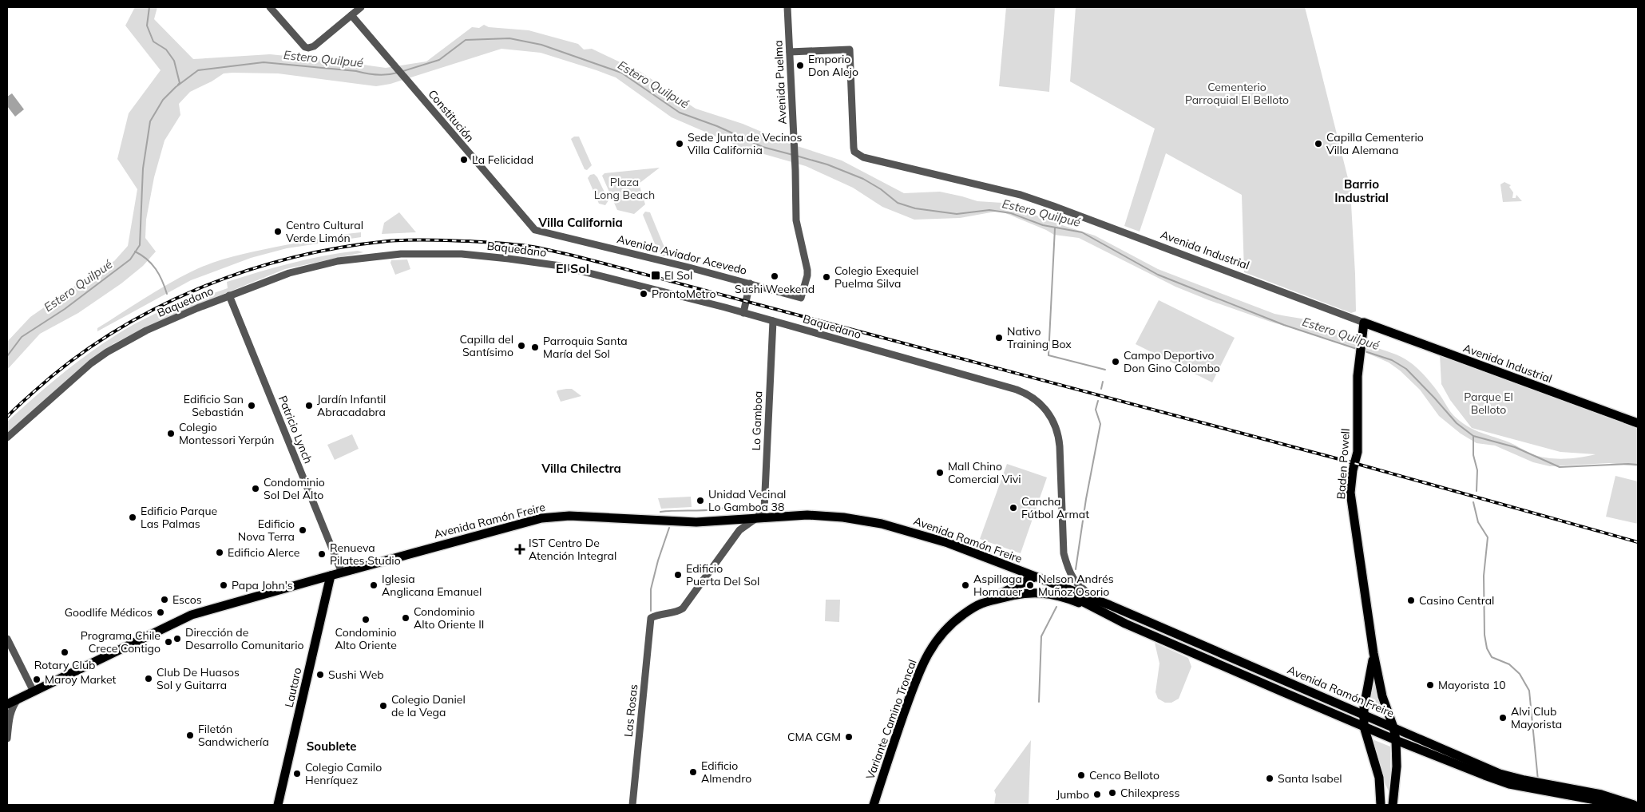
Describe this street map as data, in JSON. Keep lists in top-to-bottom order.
{
  "streets": {
    "main road": [
      "Avenida Industrial",
      "Baden Powell",
      "Avenida Ramón Freire",
      "Lautaro",
      "Variante Camino Troncal"
    ],
    "street": [
      "Avenida Puelma",
      "Constitución",
      "Baquedano",
      "Avenida Aviador Acevedo",
      "Lo Gamboa",
      "Patricio Lynch",
      "Las Rosas"
    ]
  },
  "crossings": [
    ["Avenida Puelma", "Avenida Industrial"],
    ["Avenida Puelma", "Avenida Aviador Acevedo"],
    ["Constitución", "Avenida Aviador Acevedo"],
    ["Baquedano", "Lo Gamboa"],
    ["Baquedano", "Patricio Lynch"],
    ["Baquedano", "Avenida Ramón Freire"],
    ["Avenida Industrial", "Baden Powell"],
    ["Lo Gamboa", "Avenida Ramón Freire"],
    ["Lo Gamboa", "Las Rosas"],
    ["Patricio Lynch", "Avenida Ramón Freire"],
    ["Baden Powell", "Avenida Ramón Freire"],
    ["Avenida Ramón Freire", "Lautaro"],
    ["Avenida Ramón Freire", "Las Rosas"],
    ["Avenida Ramón Freire", "Variante Camino Troncal"]
  ],
  "districts": [
    "Barrio Industrial",
    "Villa California",
    "El Sol",
    "Villa Chilectra",
    "Soublete"
  ],
  "water": ["Estero Quilpué"],
  "parks": ["Cementerio Parroquial El Belloto", "Plaza Long Beach", "Parque El Belloto"],
  "places": {
    "other": [
      "Emporio Don Alejo",
      "Sede Junta de Vecinos Villa California",
      "Capilla Cementerio Villa Alemana",
      "La Felicidad",
      "Centro Cultural Verde Limón",
      "Sushi Weekend",
      "Colegio Exequiel Puelma Silva",
      "ProntoMetro",
      "Nativo Training Box",
      "Capilla del Santísimo",
      "Parroquia Santa María del Sol",
      "Campo Deportivo Don Gino Colombo",
      "Edificio San Sebastián",
      "Jardín Infantil Abracadabra",
      "Colegio Montessori Yerpún",
      "Mall Chino Comercial Vivi",
      "Condominio Sol Del Alto",
      "Unidad Vecinal Lo Gamboa 38",
      "Cancha Fútbol Armat",
      "Edificio Parque Las Palmas",
      "Edificio Nova Terra",
      "Edificio Alerce",
      "Renueva Pilates Studio",
      "Edificio Puerta Del Sol",
      "Papa John's",
      "Iglesia Anglicana Emanuel",
      "Aspillaga Hornauer",
      "Nelson Andrés Muñoz Osorio",
      "Escos",
      "Casino Central",
      "Goodlife Médicos",
      "Condominio Alto Oriente II",
      "Condominio Alto Oriente",
      "Dirección de Desarrollo Comunitario",
      "Programa Chile Crece Contigo",
      "Rotary Club",
      "Sushi Web",
      "Club De Huasos Sol y Guitarra",
      "Maroy Market",
      "Mayorista 10",
      "Colegio Daniel de la Vega",
      "Alvi Club Mayorista",
      "Filetón Sandwichería",
      "CMA CGM",
      "Edificio Almendro",
      "Colegio Camilo Henríquez",
      "Cenco Belloto",
      "Santa Isabel",
      "Chilexpress",
      "Jumbo"
    ],
    "transit": ["El Sol"],
    "health": ["IST Centro De Atención Integral"]
  }
}
